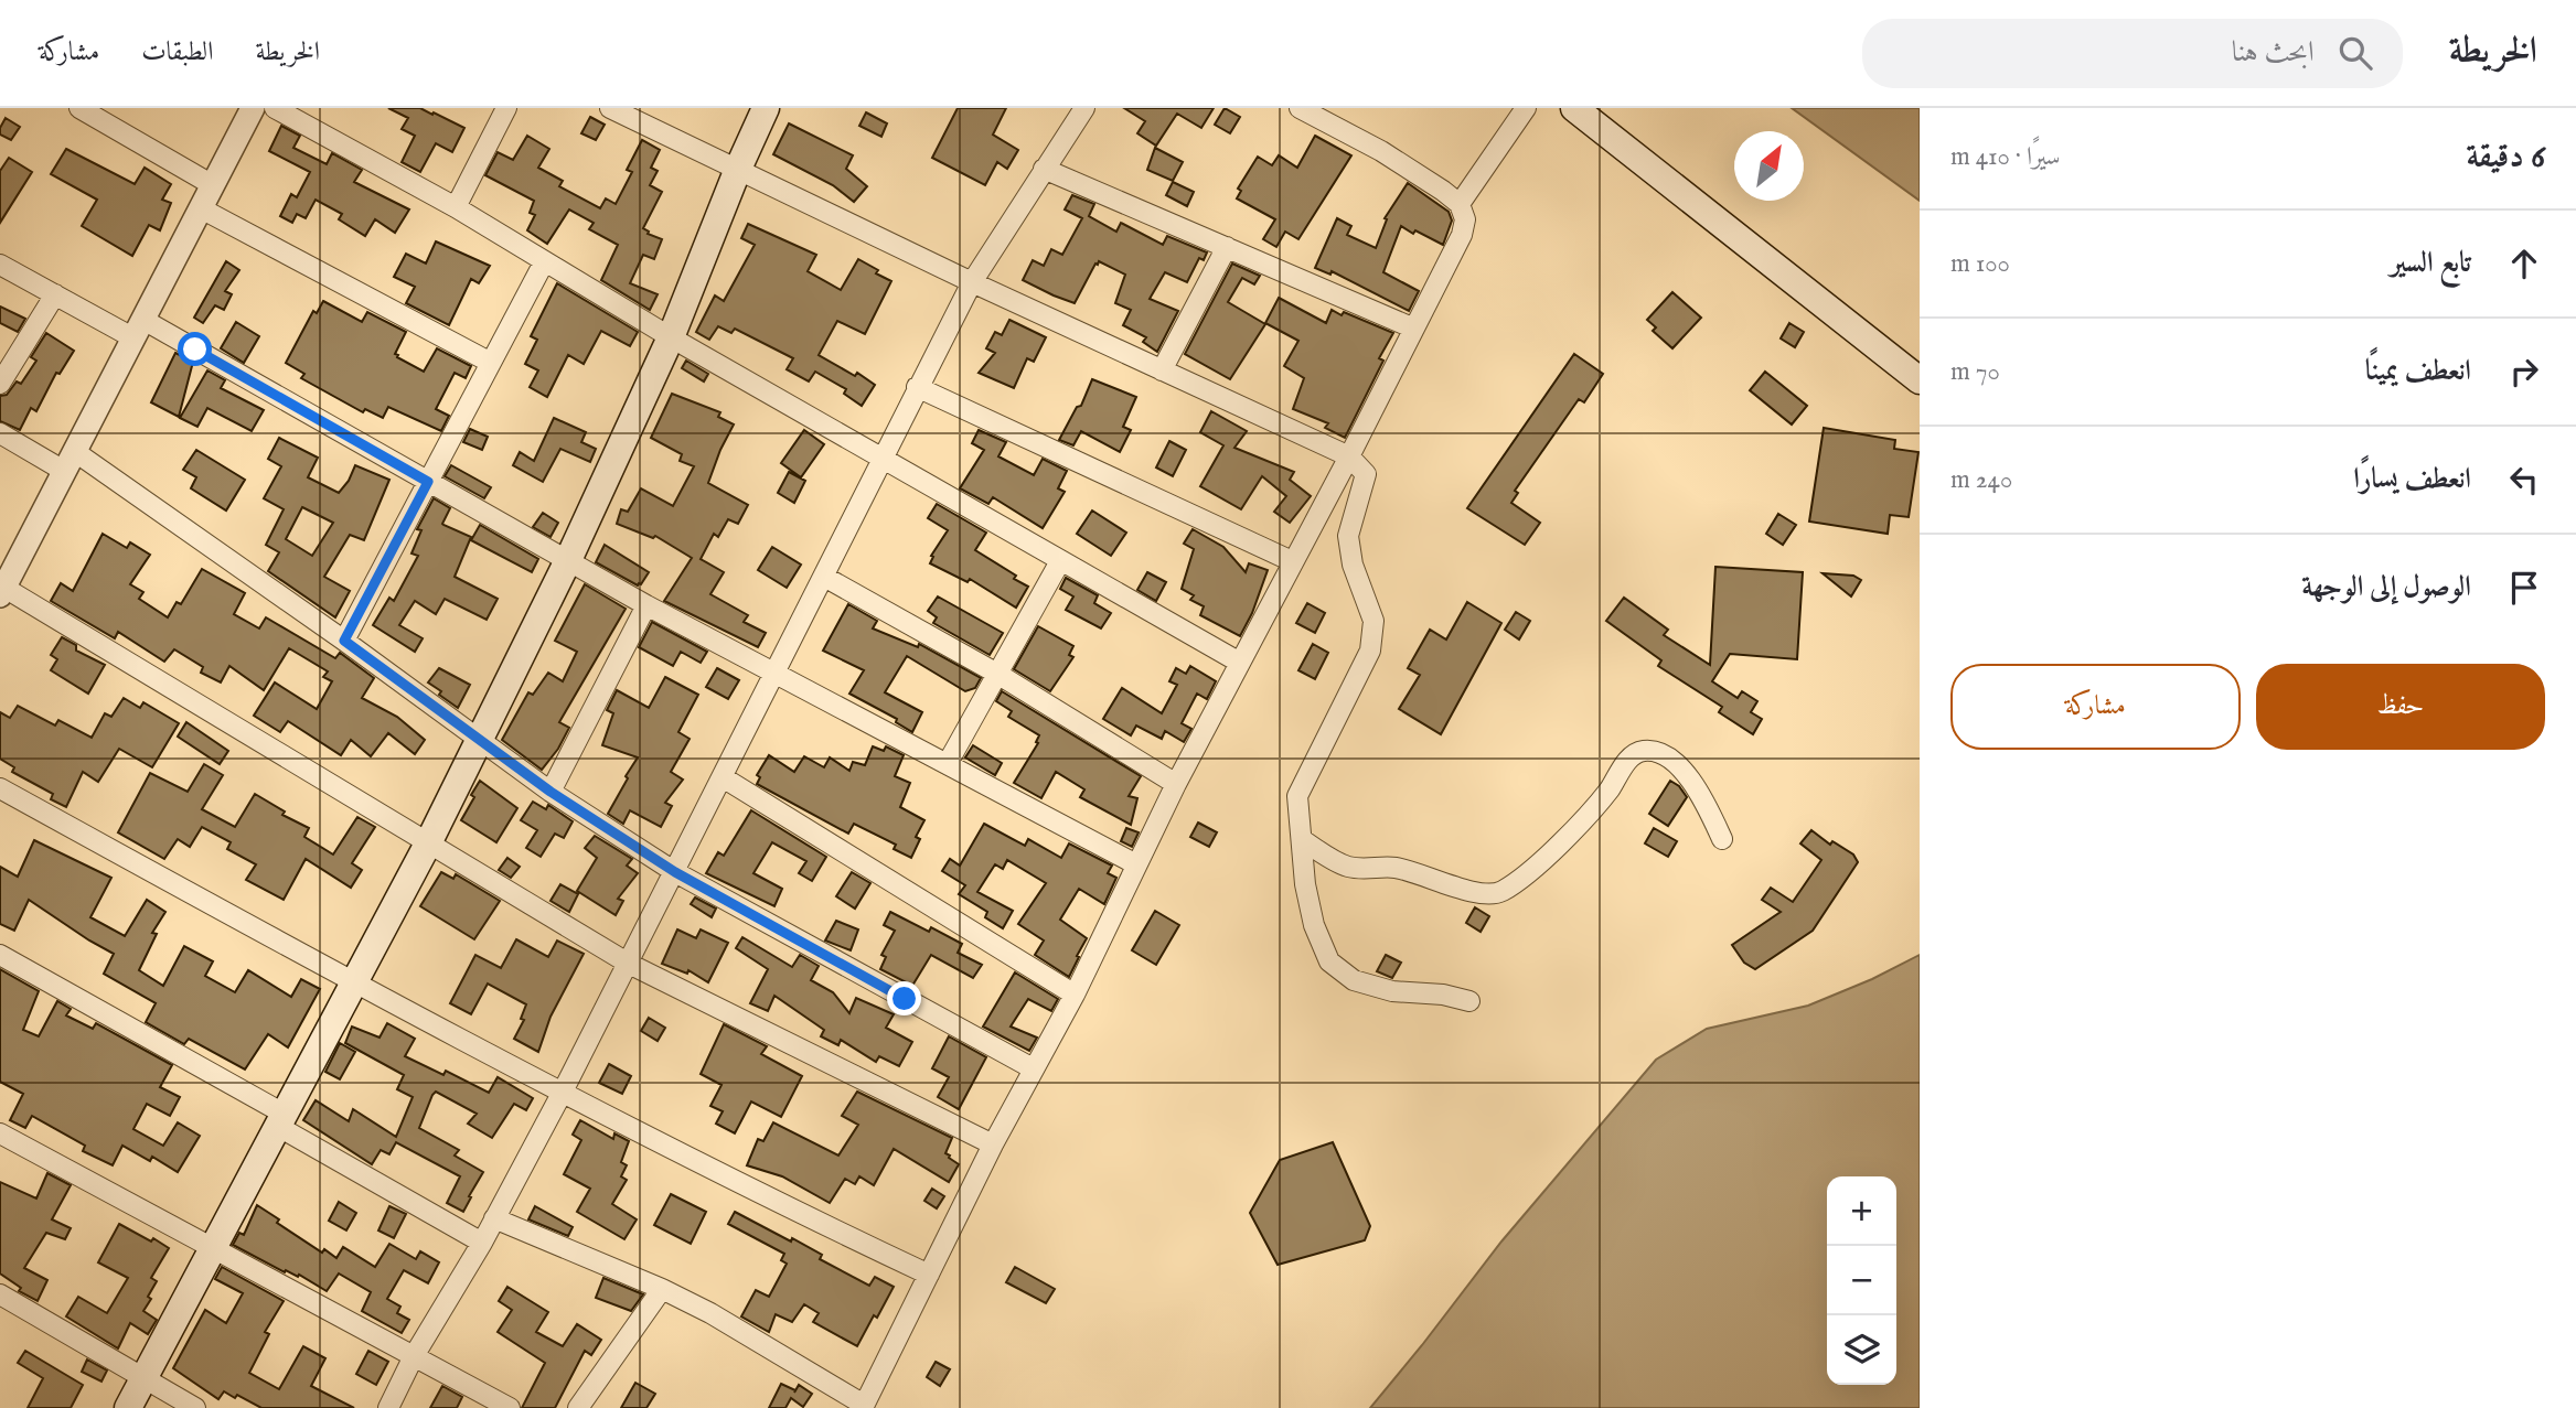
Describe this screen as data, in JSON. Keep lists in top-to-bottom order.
{
  "north": "top right",
  "page": {
    "header": "الخريطة",
    "search": "ابحث هنا",
    "nav": ["الخريطة", "الطبقات", "مشاركة"],
    "heading": ["6 دقيقة", "سيرًا · 410 m"],
    "list": [
      ["تابع السير", "100 m"],
      ["انعطف يمينًا", "70 m"],
      ["انعطف يسارًا", "240 m"],
      "الوصول إلى الوجهة"
    ],
    "buttons": ["حفظ", "مشاركة"],
    "map_buttons": ["+", "−"]
  }
}
